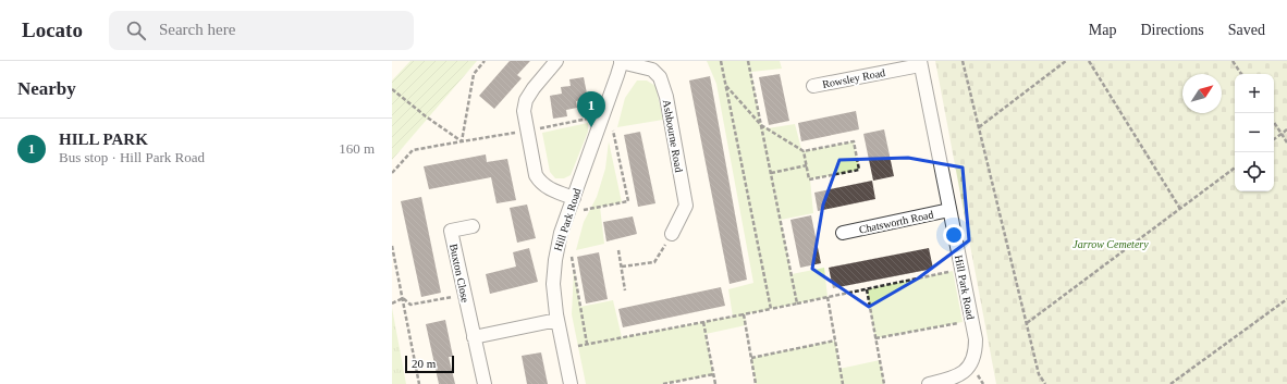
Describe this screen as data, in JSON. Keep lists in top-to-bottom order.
{
  "streets": {
    "street": [
      "Rowsley Road",
      "Ashbourne Road",
      "Hill Park Road",
      "Chatsworth Road",
      "Buxton Close"
    ]
  },
  "crossings": [
    ["Rowsley Road", "Hill Park Road"],
    ["Ashbourne Road", "Hill Park Road"],
    ["Hill Park Road", "Chatsworth Road"]
  ],
  "parks": ["Jarrow Cemetery"],
  "scale_bar": "20 m",
  "north": "top right",
  "page": {
    "header": "Locato",
    "search": "Search here",
    "nav": ["Map", "Directions", "Saved"],
    "heading": "Nearby",
    "map_buttons": ["+", "−"],
    "pins": "1",
    "list": [
      {
        "mark": "1",
        "name": "HILL PARK",
        "note": "Bus stop · Hill Park Road",
        "value": "160 m"
      }
    ],
    "scale": "20 m"
  }
}
